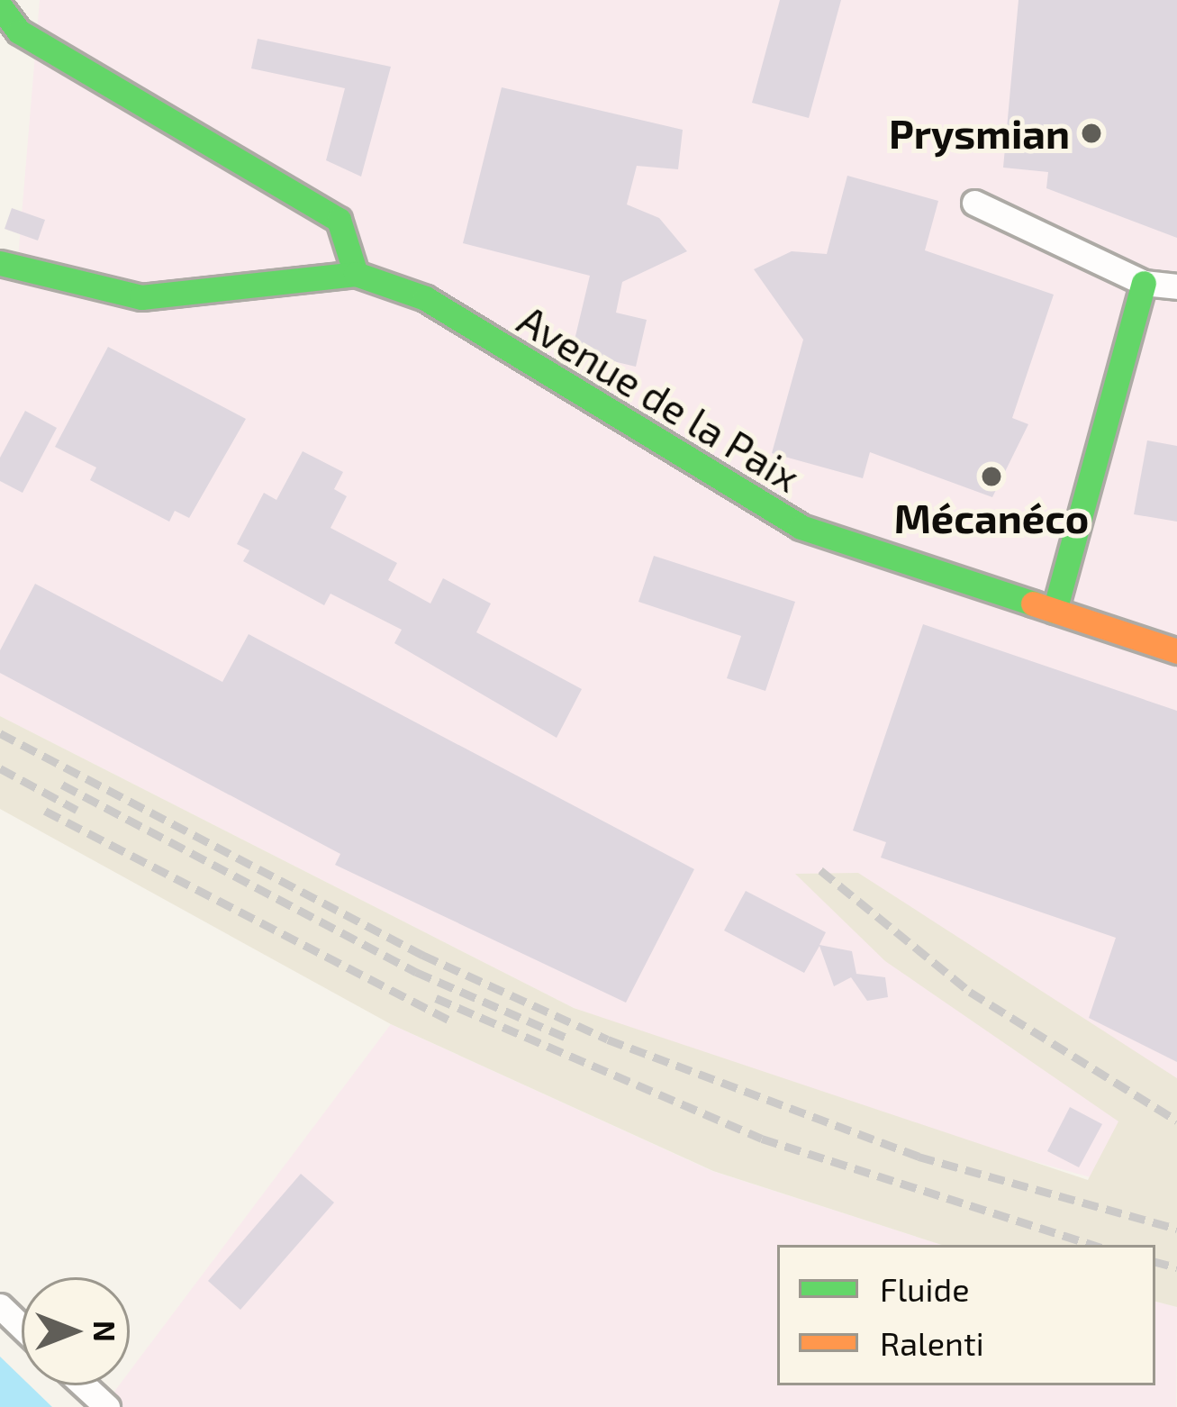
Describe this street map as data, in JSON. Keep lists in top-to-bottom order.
{
  "streets": {
    "main road": ["Avenue de la Paix"]
  },
  "places": ["Prysmian", "Mécanéco"],
  "legend": ["Fluide", "Ralenti"],
  "north": "right"
}
